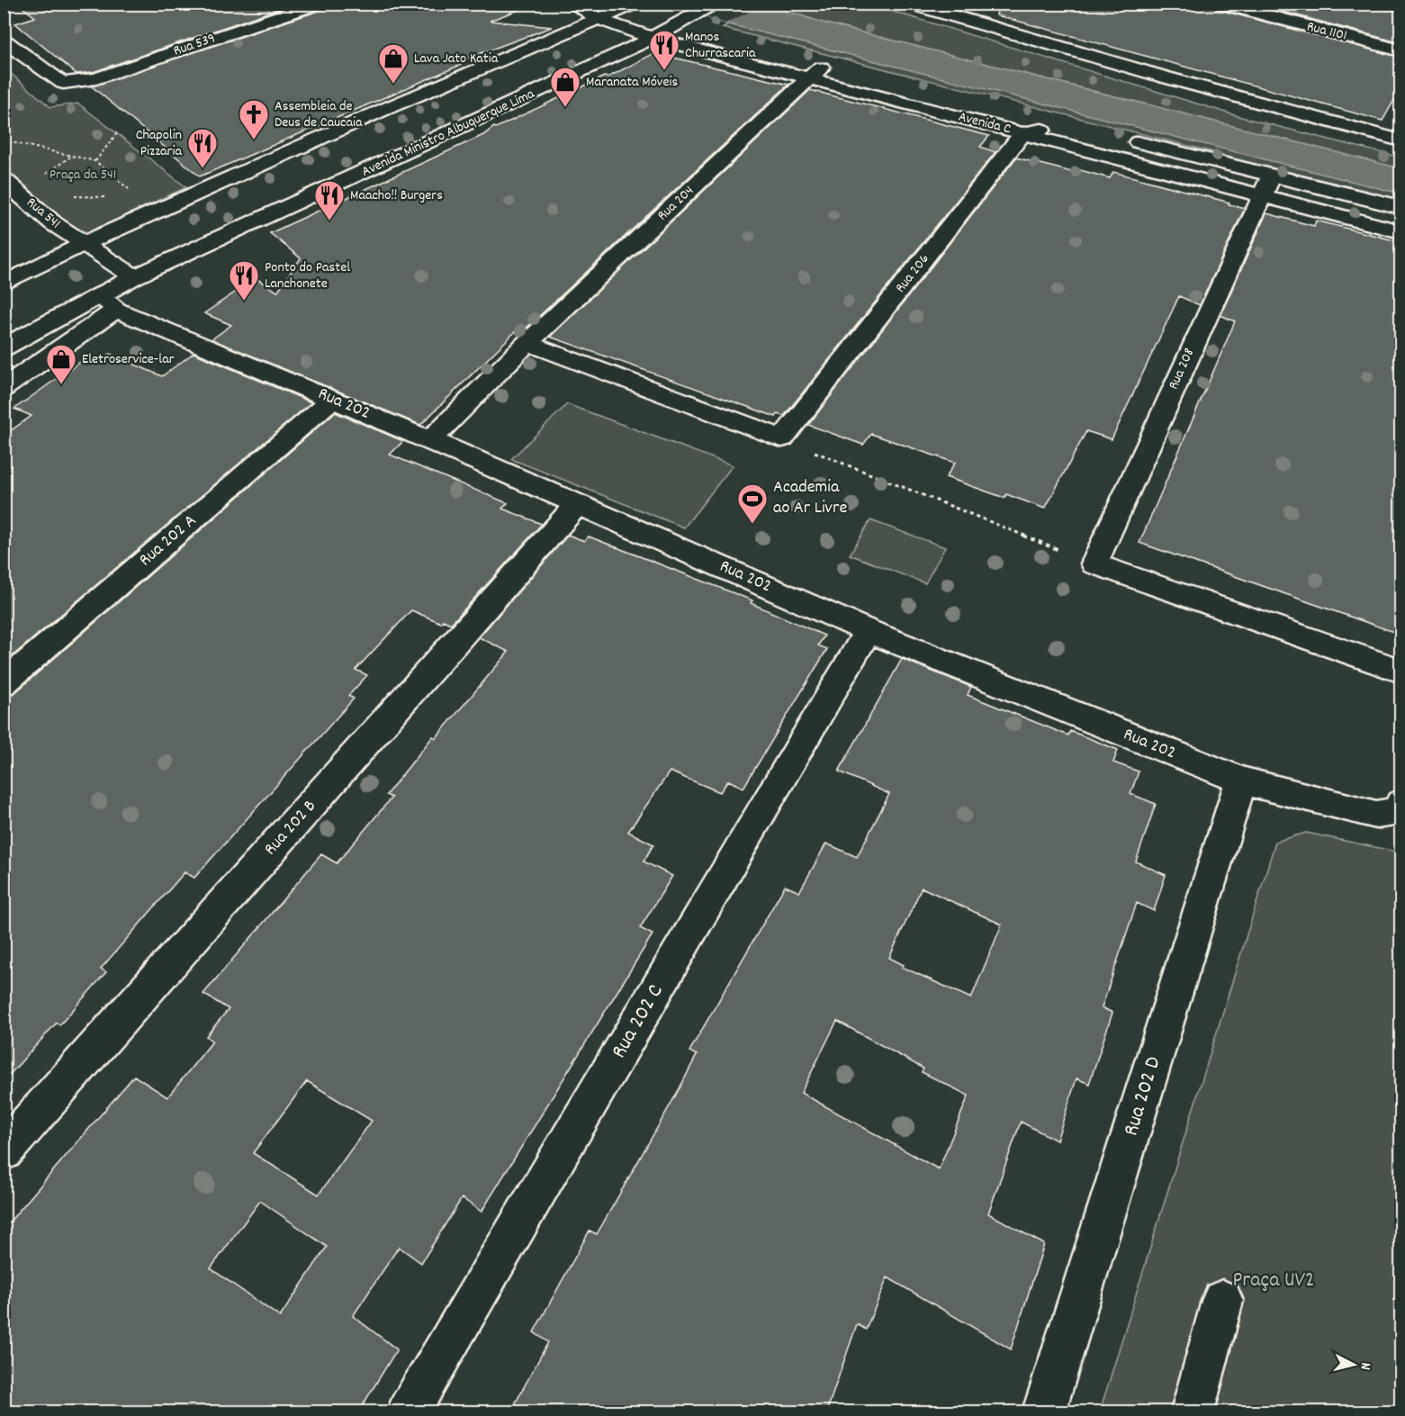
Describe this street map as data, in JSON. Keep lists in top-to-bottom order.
{
  "streets": {
    "street": [
      "Rua 1101",
      "Rua 539",
      "Avenida C",
      "Avenida Ministro Albuquerque Lima",
      "Rua 204",
      "Rua 541",
      "Rua 206",
      "Rua 208",
      "Rua 202",
      "Rua 202 A",
      "Rua 202 B",
      "Rua 202 C",
      "Rua 202 D"
    ]
  },
  "crossings": [
    ["Avenida C", "Avenida Ministro Albuquerque Lima"],
    ["Avenida C", "Rua 204"],
    ["Avenida C", "Rua 206"],
    ["Avenida C", "Rua 208"],
    ["Avenida Ministro Albuquerque Lima", "Rua 541"],
    ["Avenida Ministro Albuquerque Lima", "Rua 202"],
    ["Rua 204", "Rua 202"],
    ["Rua 202", "Rua 202 A"],
    ["Rua 202", "Rua 202 B"],
    ["Rua 202", "Rua 202 C"],
    ["Rua 202", "Rua 202 D"]
  ],
  "parks": ["Praça da 541", "Praça UV2"],
  "places": {
    "restaurant": [
      "Manos Churrascaria",
      "Chapolin Pizzaria",
      "Maacho!! Burgers",
      "Ponto do Pastel Lanchonete"
    ],
    "shop": ["Lava Jato Katia", "Maranata Móveis", "Eletroservice-lar"],
    "church": ["Assembleia de Deus de Caucaia"],
    "sports": ["Academia ao Ar Livre"]
  },
  "north": "right"
}
